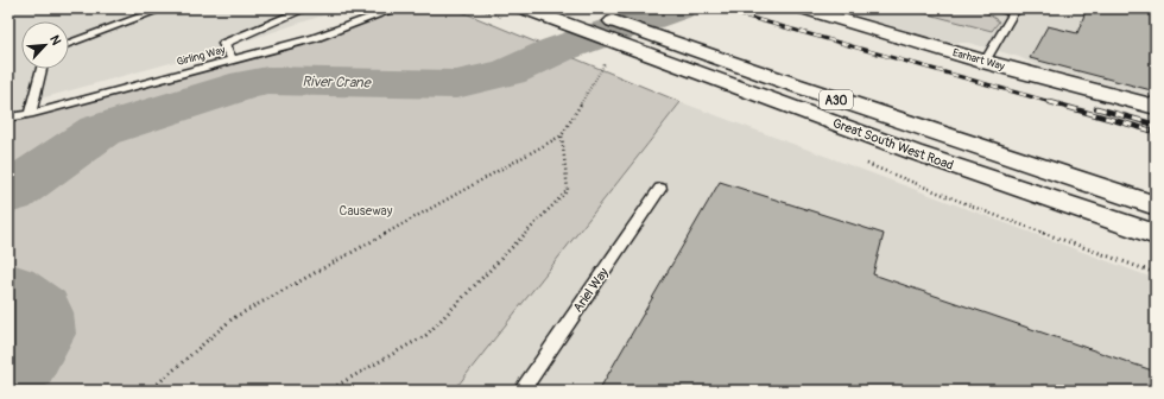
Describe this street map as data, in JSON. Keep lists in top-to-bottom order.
{
  "streets": {
    "main road": ["Earhart Way", "A30", "Great South West Road"],
    "lane": ["Girling Way", "Ariel Way"]
  },
  "water": ["River Crane"],
  "parks": ["Causeway"],
  "north": "top right"
}
